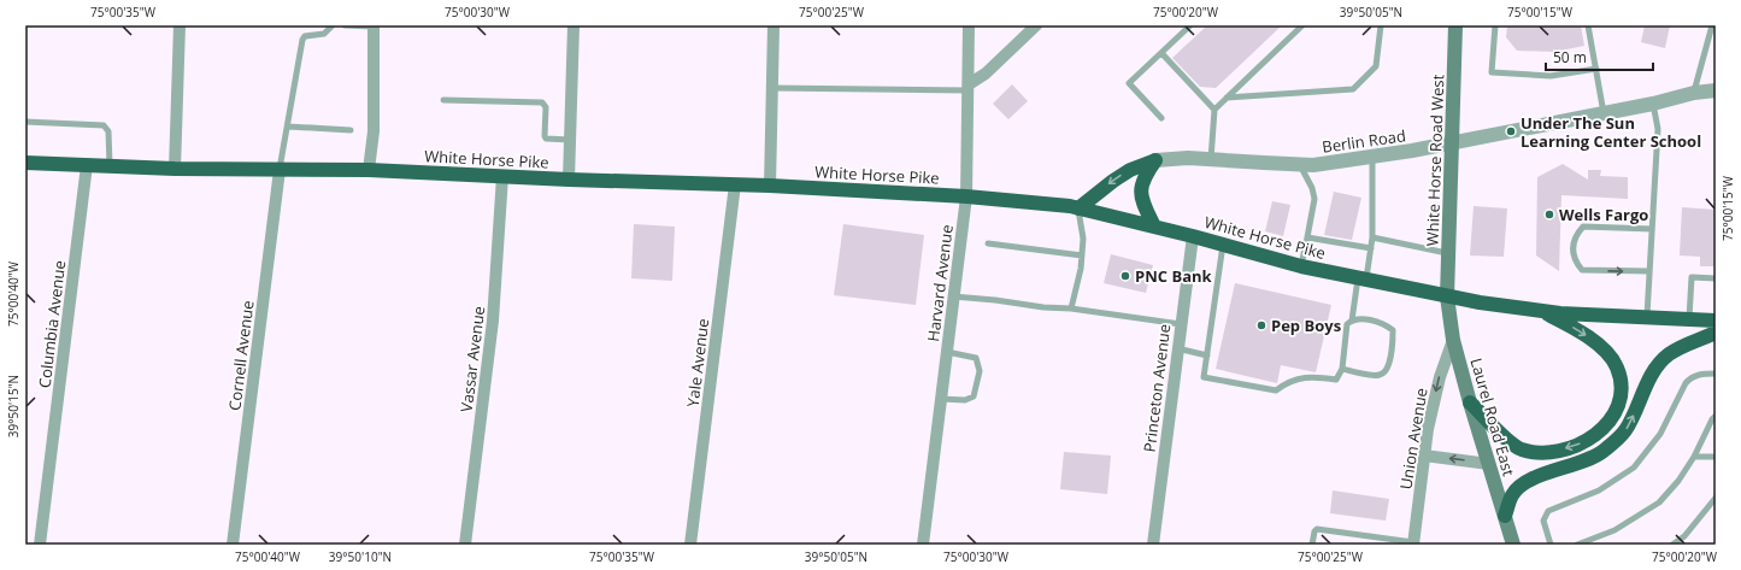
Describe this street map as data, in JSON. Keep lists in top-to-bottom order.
{
  "streets": {
    "highway": ["White Horse Pike"],
    "main road": ["White Horse Road West", "Laurel Road East"],
    "street": [
      "Berlin Road",
      "Harvard Avenue",
      "Columbia Avenue",
      "Cornell Avenue",
      "Vassar Avenue",
      "Yale Avenue",
      "Princeton Avenue",
      "Union Avenue"
    ]
  },
  "crossings": [
    ["Berlin Road", "White Horse Road West"],
    ["White Horse Pike", "White Horse Road West"],
    ["White Horse Pike", "Harvard Avenue"],
    ["White Horse Pike", "Columbia Avenue"],
    ["White Horse Pike", "Cornell Avenue"],
    ["White Horse Pike", "Vassar Avenue"],
    ["White Horse Pike", "Yale Avenue"],
    ["White Horse Pike", "Princeton Avenue"],
    ["White Horse Pike", "Laurel Road East"],
    ["White Horse Road West", "Laurel Road East"],
    ["Laurel Road East", "Union Avenue"]
  ],
  "one_way": ["Union Avenue"],
  "places": [
    "Under The Sun Learning Center School",
    "Wells Fargo",
    "PNC Bank",
    "Pep Boys"
  ],
  "scale_bar": "50 m",
  "coordinates": [
    "75°00'35\"W",
    "75°00'30\"W",
    "75°00'25\"W",
    "75°00'20\"W",
    "39°50'05\"N",
    "75°00'15\"W",
    "75°00'40\"W",
    "39°50'15\"N",
    "39°50'10\"N"
  ]
}
